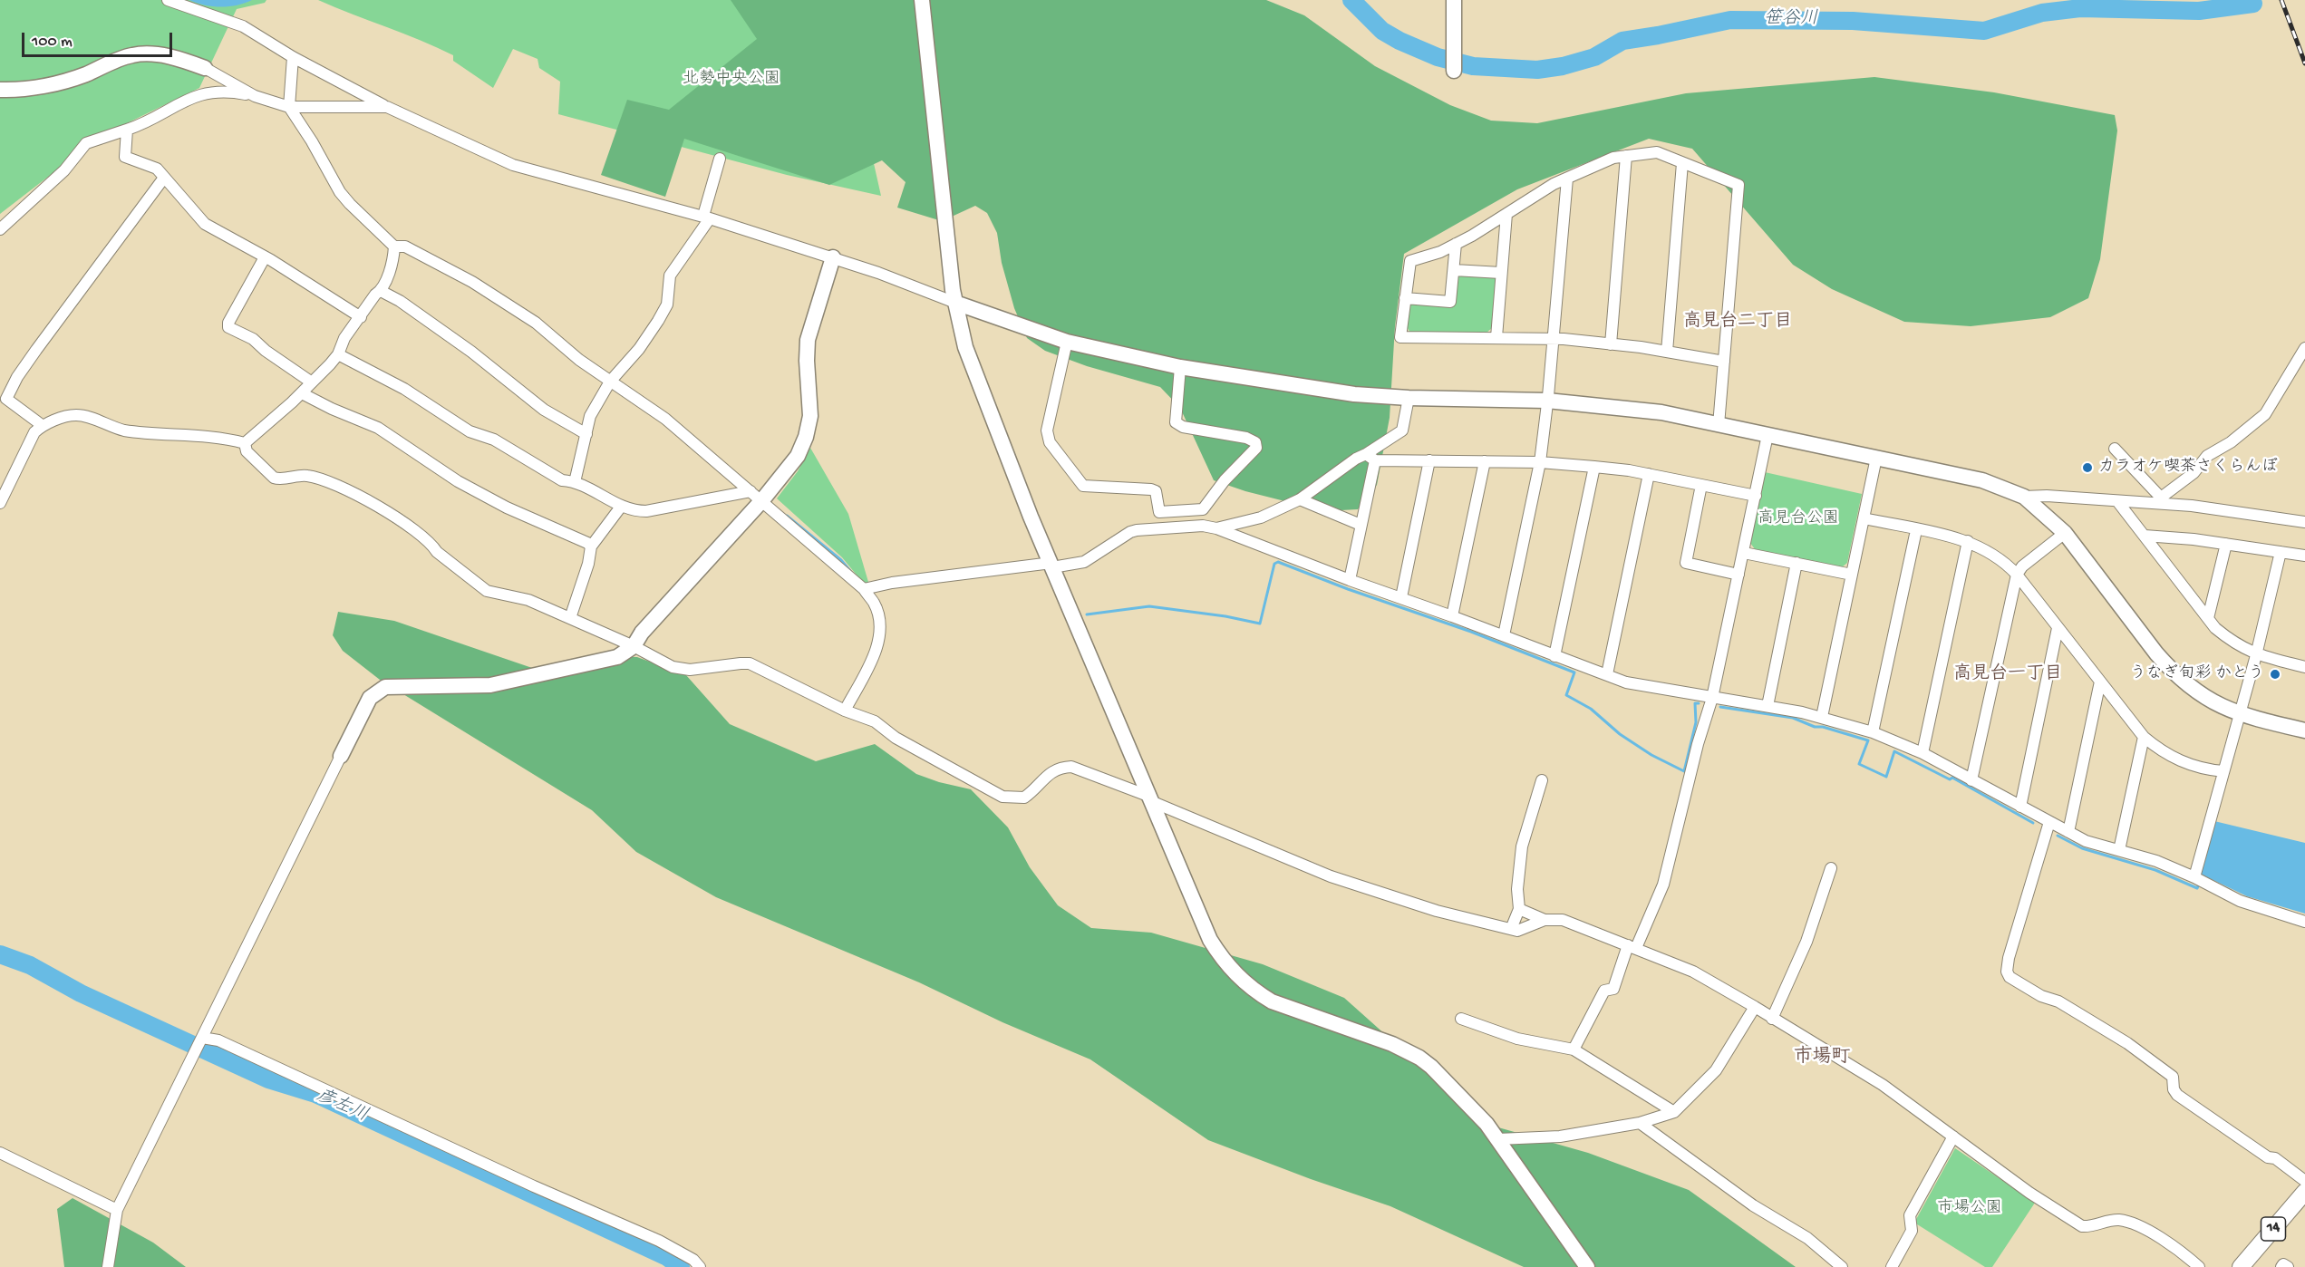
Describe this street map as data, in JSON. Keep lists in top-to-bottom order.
{
  "streets": {
    "main road": ["14"]
  },
  "districts": ["高見台二丁目", "高見台一丁目", "市場町"],
  "water": ["笹谷川", "彦左川"],
  "parks": ["北勢中央公園", "高見台公園", "市場公園"],
  "places": ["カラオケ喫茶さくらんぼ", "うなぎ旬彩 かとう"],
  "scale_bar": "100 m"
}
